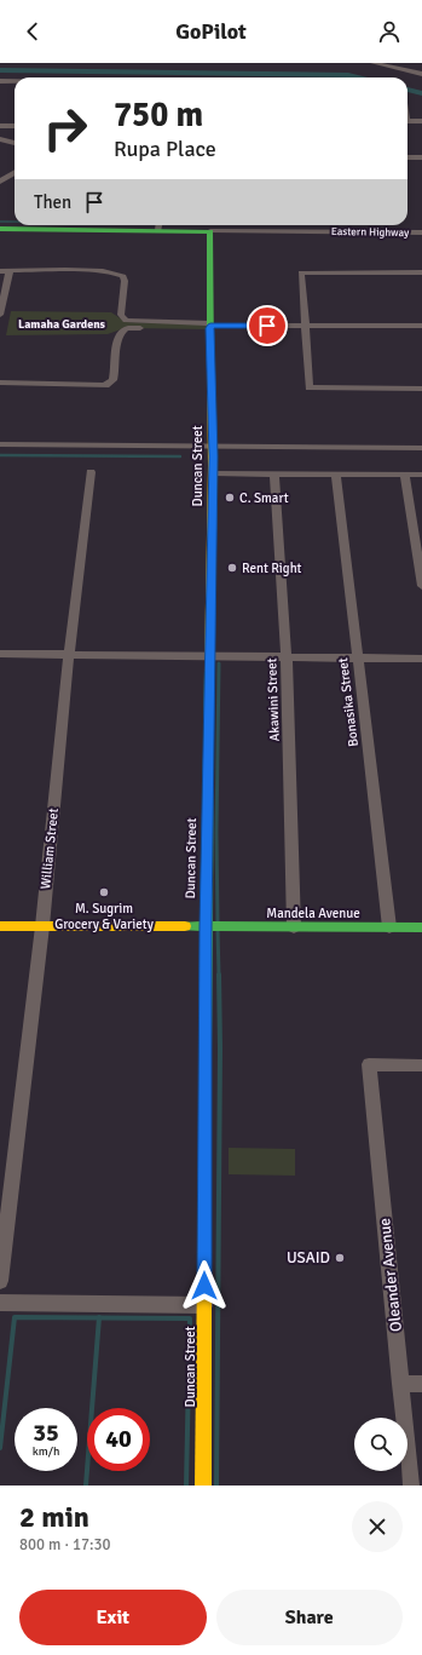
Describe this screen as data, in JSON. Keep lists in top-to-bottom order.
{
  "streets": {
    "street": [
      "Eastern Highway",
      "Duncan Street",
      "Akawini Street",
      "Bonasika Street",
      "William Street",
      "Mandela Avenue",
      "Oleander Avenue"
    ]
  },
  "crossings": [
    ["Eastern Highway", "Duncan Street"],
    ["Duncan Street", "Mandela Avenue"],
    ["Akawini Street", "Mandela Avenue"],
    ["Bonasika Street", "Mandela Avenue"],
    ["William Street", "Mandela Avenue"]
  ],
  "districts": ["Lamaha Gardens"],
  "places": [
    "C. Smart",
    "Rent Right",
    "M. Sugrim Grocery & Variety",
    "USAID"
  ],
  "page": {
    "header": "GoPilot",
    "turn": ["750 m", "Rupa Place"],
    "then": "Then",
    "speed": "35 km/h",
    "limit": "40",
    "heading": ["2 min", "800 m · 17:30"],
    "buttons": ["Exit", "Share"]
  }
}
